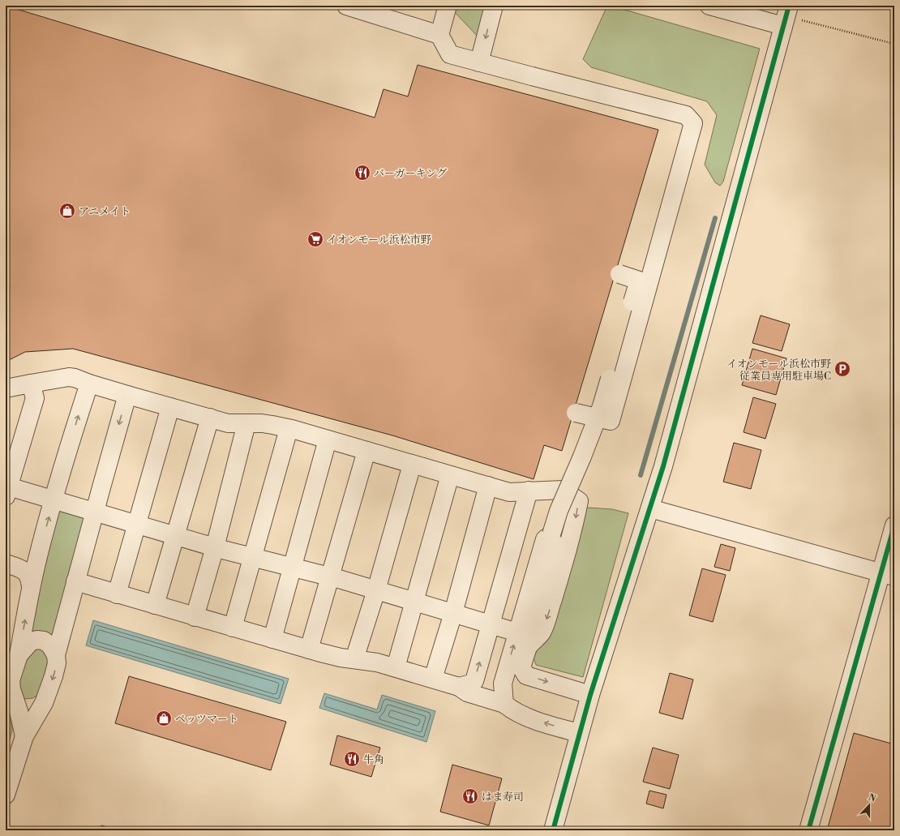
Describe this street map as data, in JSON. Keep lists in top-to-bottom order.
{
  "places": {
    "restaurant": ["バーガーキング", "牛角", "はま寿司"],
    "shop": ["アニメイト", "ペッツマート"],
    "supermarket": ["イオンモール浜松市野"],
    "parking": ["イオンモール浜松市野 従業員専用駐車場C"]
  },
  "north": "top"
}
